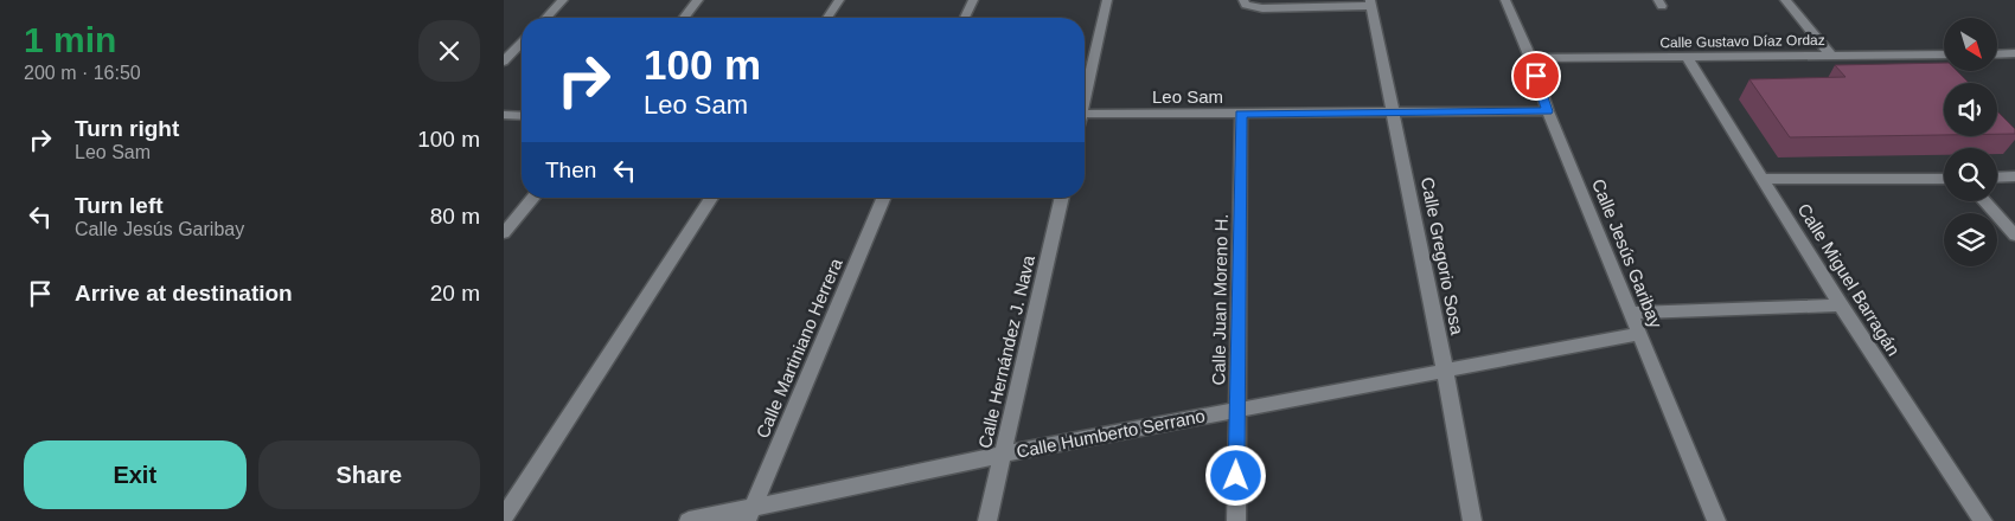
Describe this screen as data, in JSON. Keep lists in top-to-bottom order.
{
  "streets": {
    "street": [
      "Calle Gustavo Díaz Ordaz",
      "Leo Sam",
      "Calle Jesús Garibay",
      "Calle Gregorio Sosa",
      "Calle Miguel Barragán",
      "Calle Juan Moreno H.",
      "Calle Martiniano Herrera",
      "Calle Hernández J. Nava",
      "Calle Humberto Serrano"
    ]
  },
  "crossings": [
    ["Calle Gustavo Díaz Ordaz", "Calle Jesús Garibay"],
    ["Calle Gustavo Díaz Ordaz", "Calle Miguel Barragán"],
    ["Leo Sam", "Calle Jesús Garibay"],
    ["Leo Sam", "Calle Gregorio Sosa"],
    ["Leo Sam", "Calle Juan Moreno H."],
    ["Calle Jesús Garibay", "Calle Humberto Serrano"],
    ["Calle Gregorio Sosa", "Calle Humberto Serrano"],
    ["Calle Juan Moreno H.", "Calle Humberto Serrano"],
    ["Calle Martiniano Herrera", "Calle Humberto Serrano"],
    ["Calle Hernández J. Nava", "Calle Humberto Serrano"]
  ],
  "north": "bottom right",
  "page": {
    "heading": ["1 min", "200 m · 16:50"],
    "turn": ["100 m", "Leo Sam"],
    "list": [
      {
        "name": "Turn right",
        "note": "Leo Sam",
        "value": "100 m"
      },
      {
        "name": "Turn left",
        "note": "Calle Jesús Garibay",
        "value": "80 m"
      },
      {
        "name": "Arrive at destination",
        "value": "20 m"
      }
    ],
    "then": "Then",
    "buttons": ["Exit", "Share"]
  }
}
